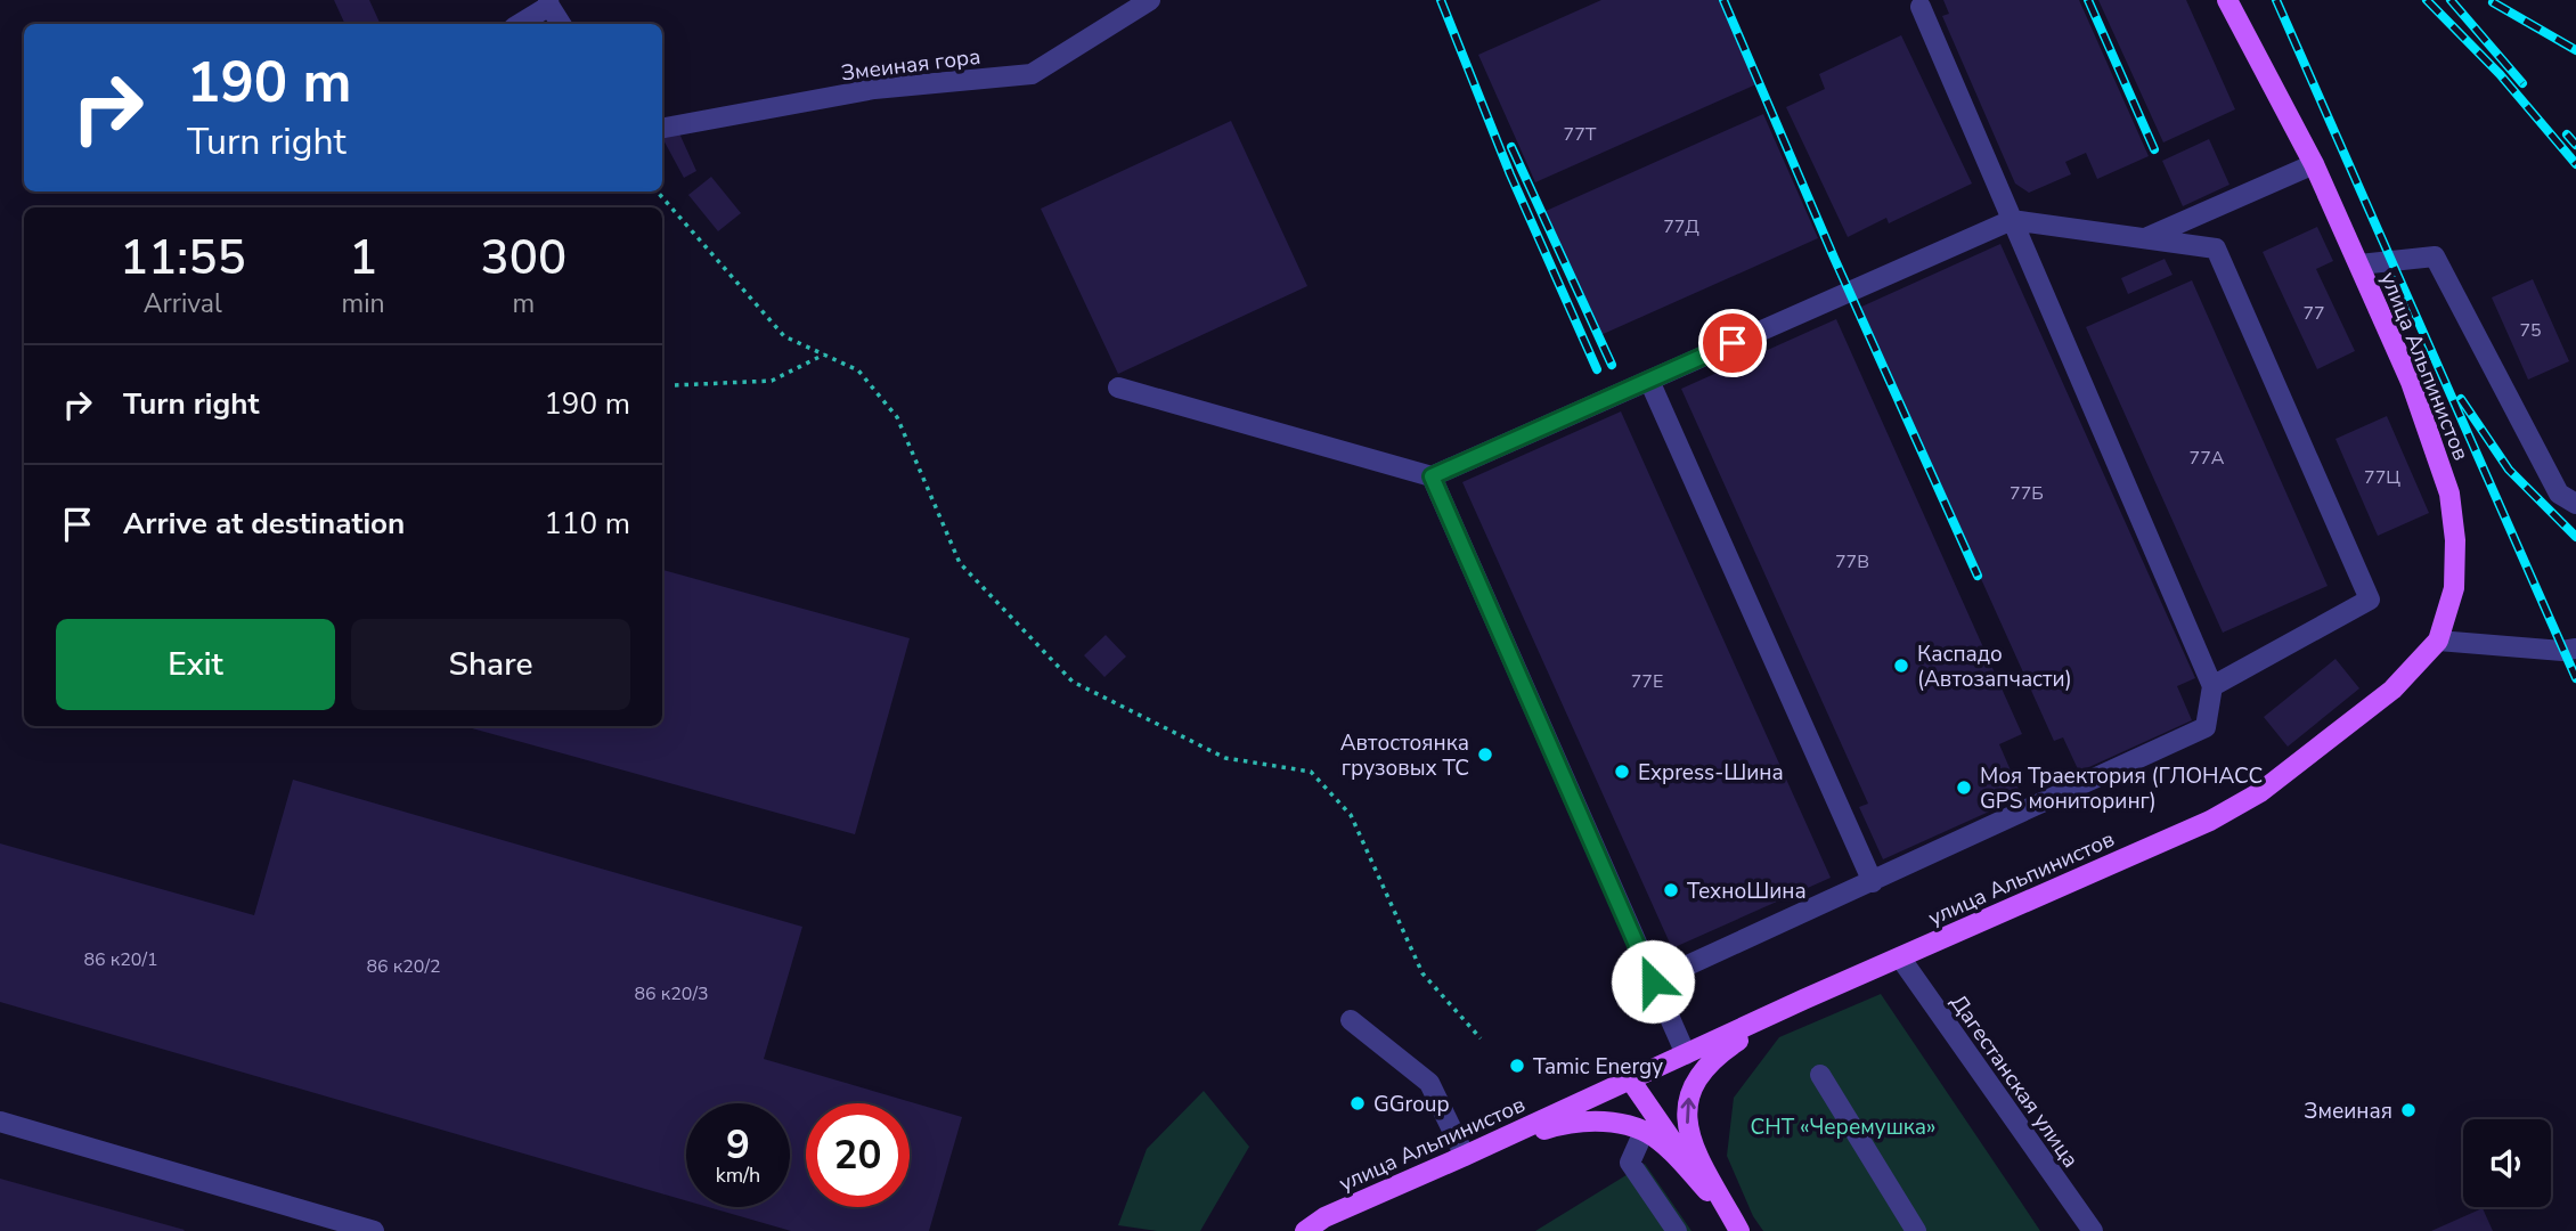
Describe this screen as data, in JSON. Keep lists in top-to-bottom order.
{
  "streets": {
    "main road": ["улица Альпинистов"],
    "street": ["Змеиная гора", "Дагестанская улица"]
  },
  "crossings": [
    ["улица Альпинистов", "Дагестанская улица"]
  ],
  "parks": ["СНТ «Черемушка»"],
  "places": [
    "Каспадо (Автозапчасти)",
    "Автостоянка грузовых ТС",
    "Express-Шина",
    "Моя Траектория (ГЛОНАСС GPS мониторинг)",
    "ТехноШина",
    "Tamic Energy",
    "GGroup",
    "Змеиная"
  ],
  "house_numbers": [
    "77Т",
    "77Д",
    "77",
    "75",
    "77А",
    "77Ц",
    "77Б",
    "77В",
    "77Е",
    "86 к20/1",
    "86 к20/2",
    "86 к20/3"
  ],
  "page": {
    "turn": ["190 m", "Turn right"],
    "eta": [
      "11:55",
      "Arrival",
      "1",
      "min",
      "300",
      "m"
    ],
    "list": [
      {
        "name": "Turn right",
        "value": "190 m"
      },
      {
        "name": "Arrive at destination",
        "value": "110 m"
      }
    ],
    "buttons": ["Exit", "Share"],
    "speed": "9 km/h",
    "limit": "20"
  }
}
